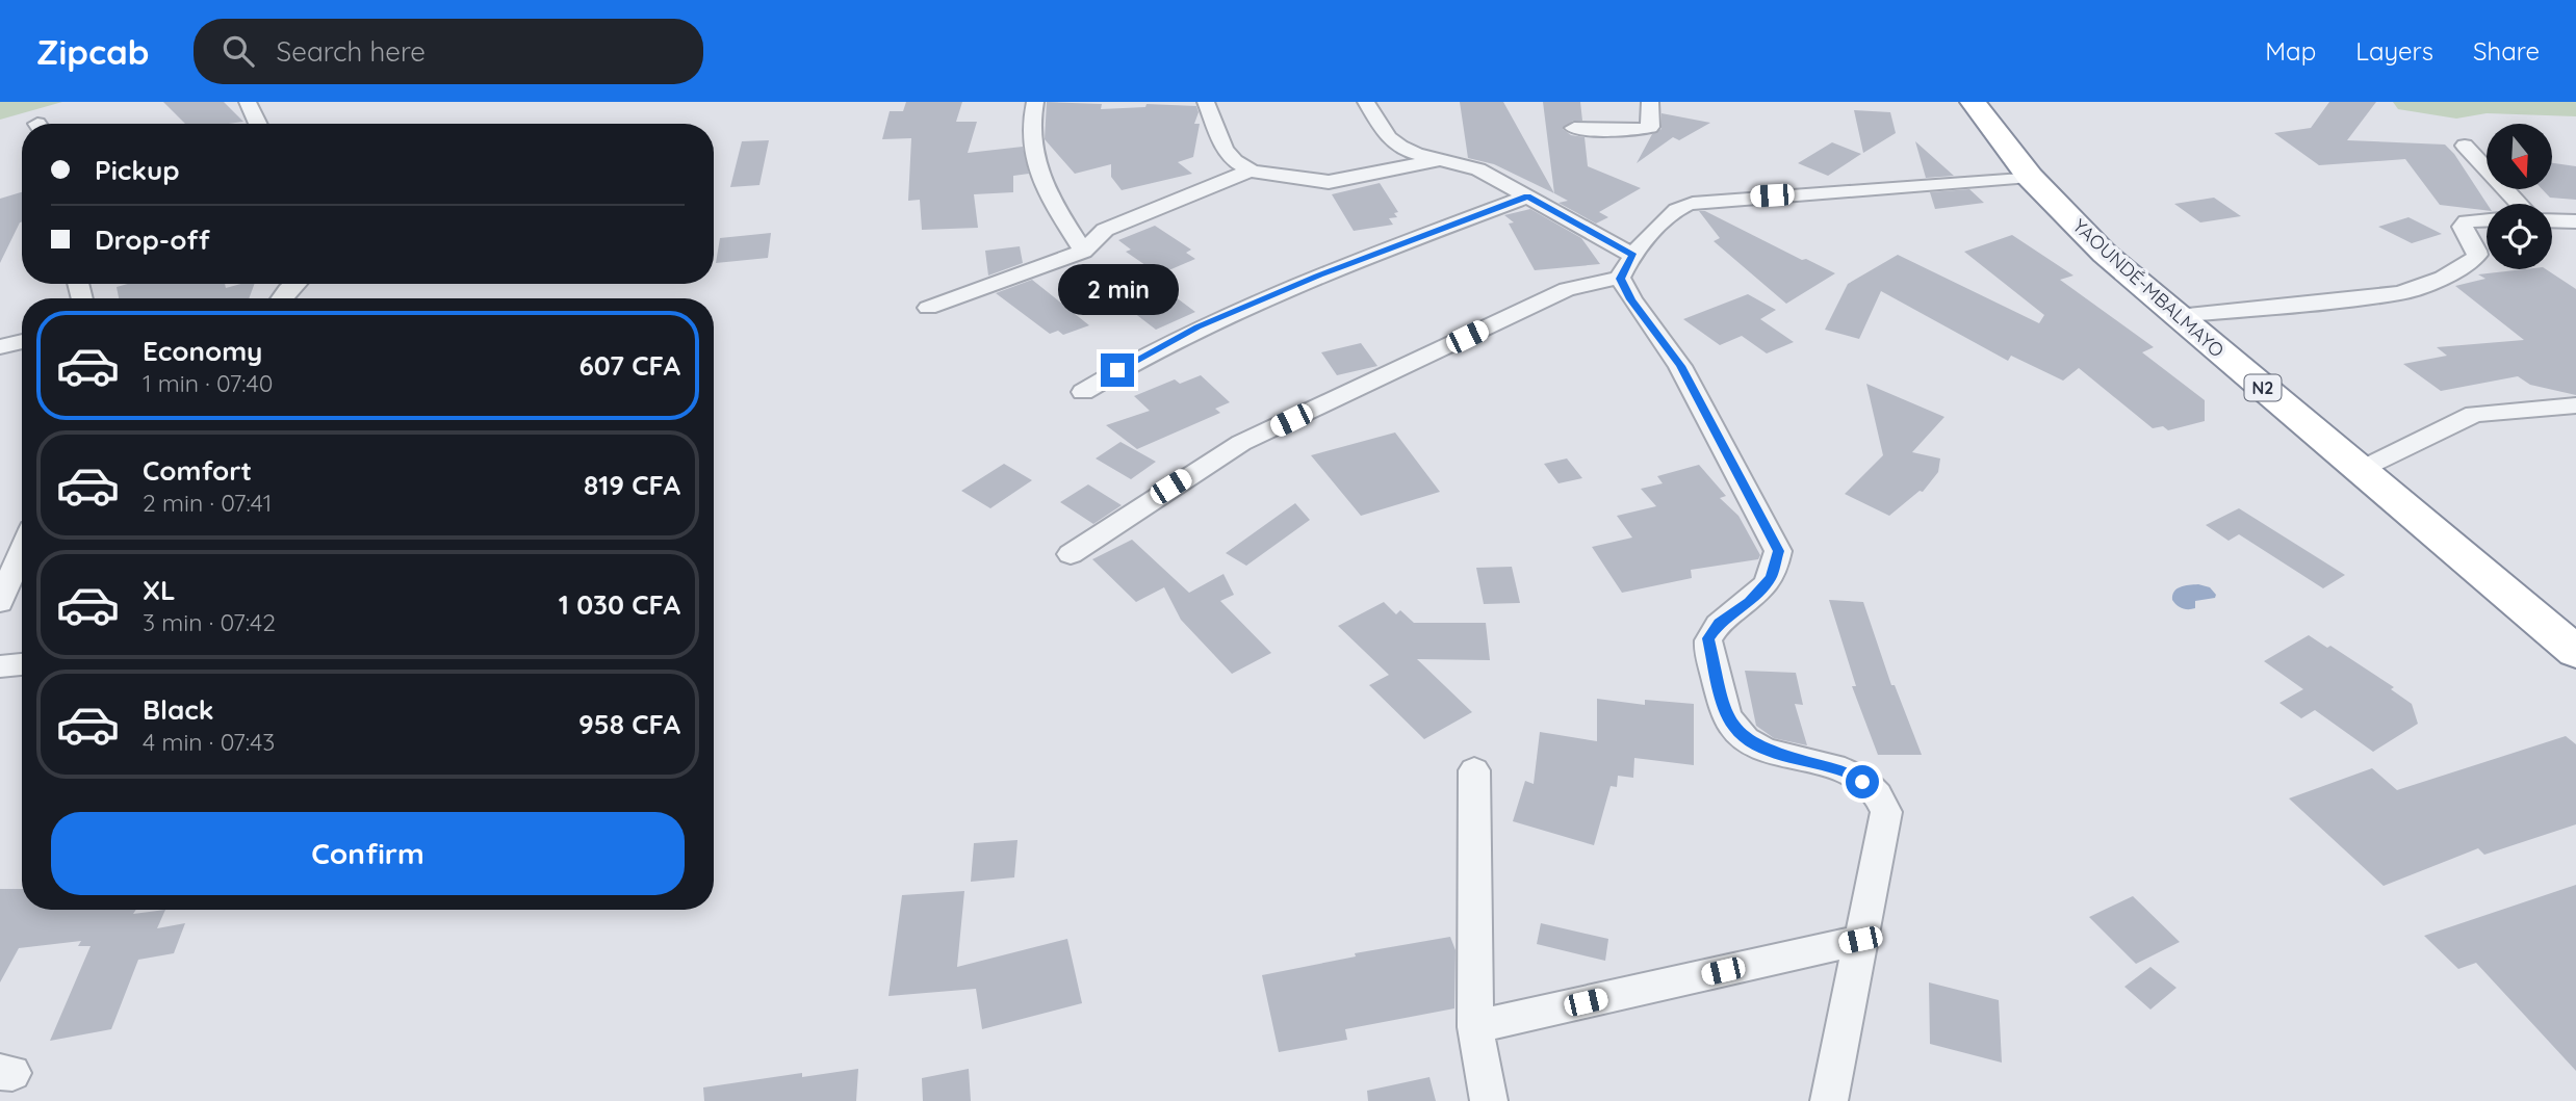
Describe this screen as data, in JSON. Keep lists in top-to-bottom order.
{
  "streets": {
    "highway": ["YAOUNDÉ-MBALMAYO", "N2"]
  },
  "north": "bottom",
  "page": {
    "header": "Zipcab",
    "search": "Search here",
    "nav": ["Map", "Layers", "Share"],
    "banner": ["Pickup", "Drop-off"],
    "bubble": "2 min",
    "list": [
      {
        "name": "Economy",
        "note": "1 min · 07:40",
        "value": "607 CFA"
      },
      {
        "name": "Comfort",
        "note": "2 min · 07:41",
        "value": "819 CFA"
      },
      {
        "name": "XL",
        "note": "3 min · 07:42",
        "value": "1 030 CFA"
      },
      {
        "name": "Black",
        "note": "4 min · 07:43",
        "value": "958 CFA"
      }
    ],
    "buttons": "Confirm"
  }
}
